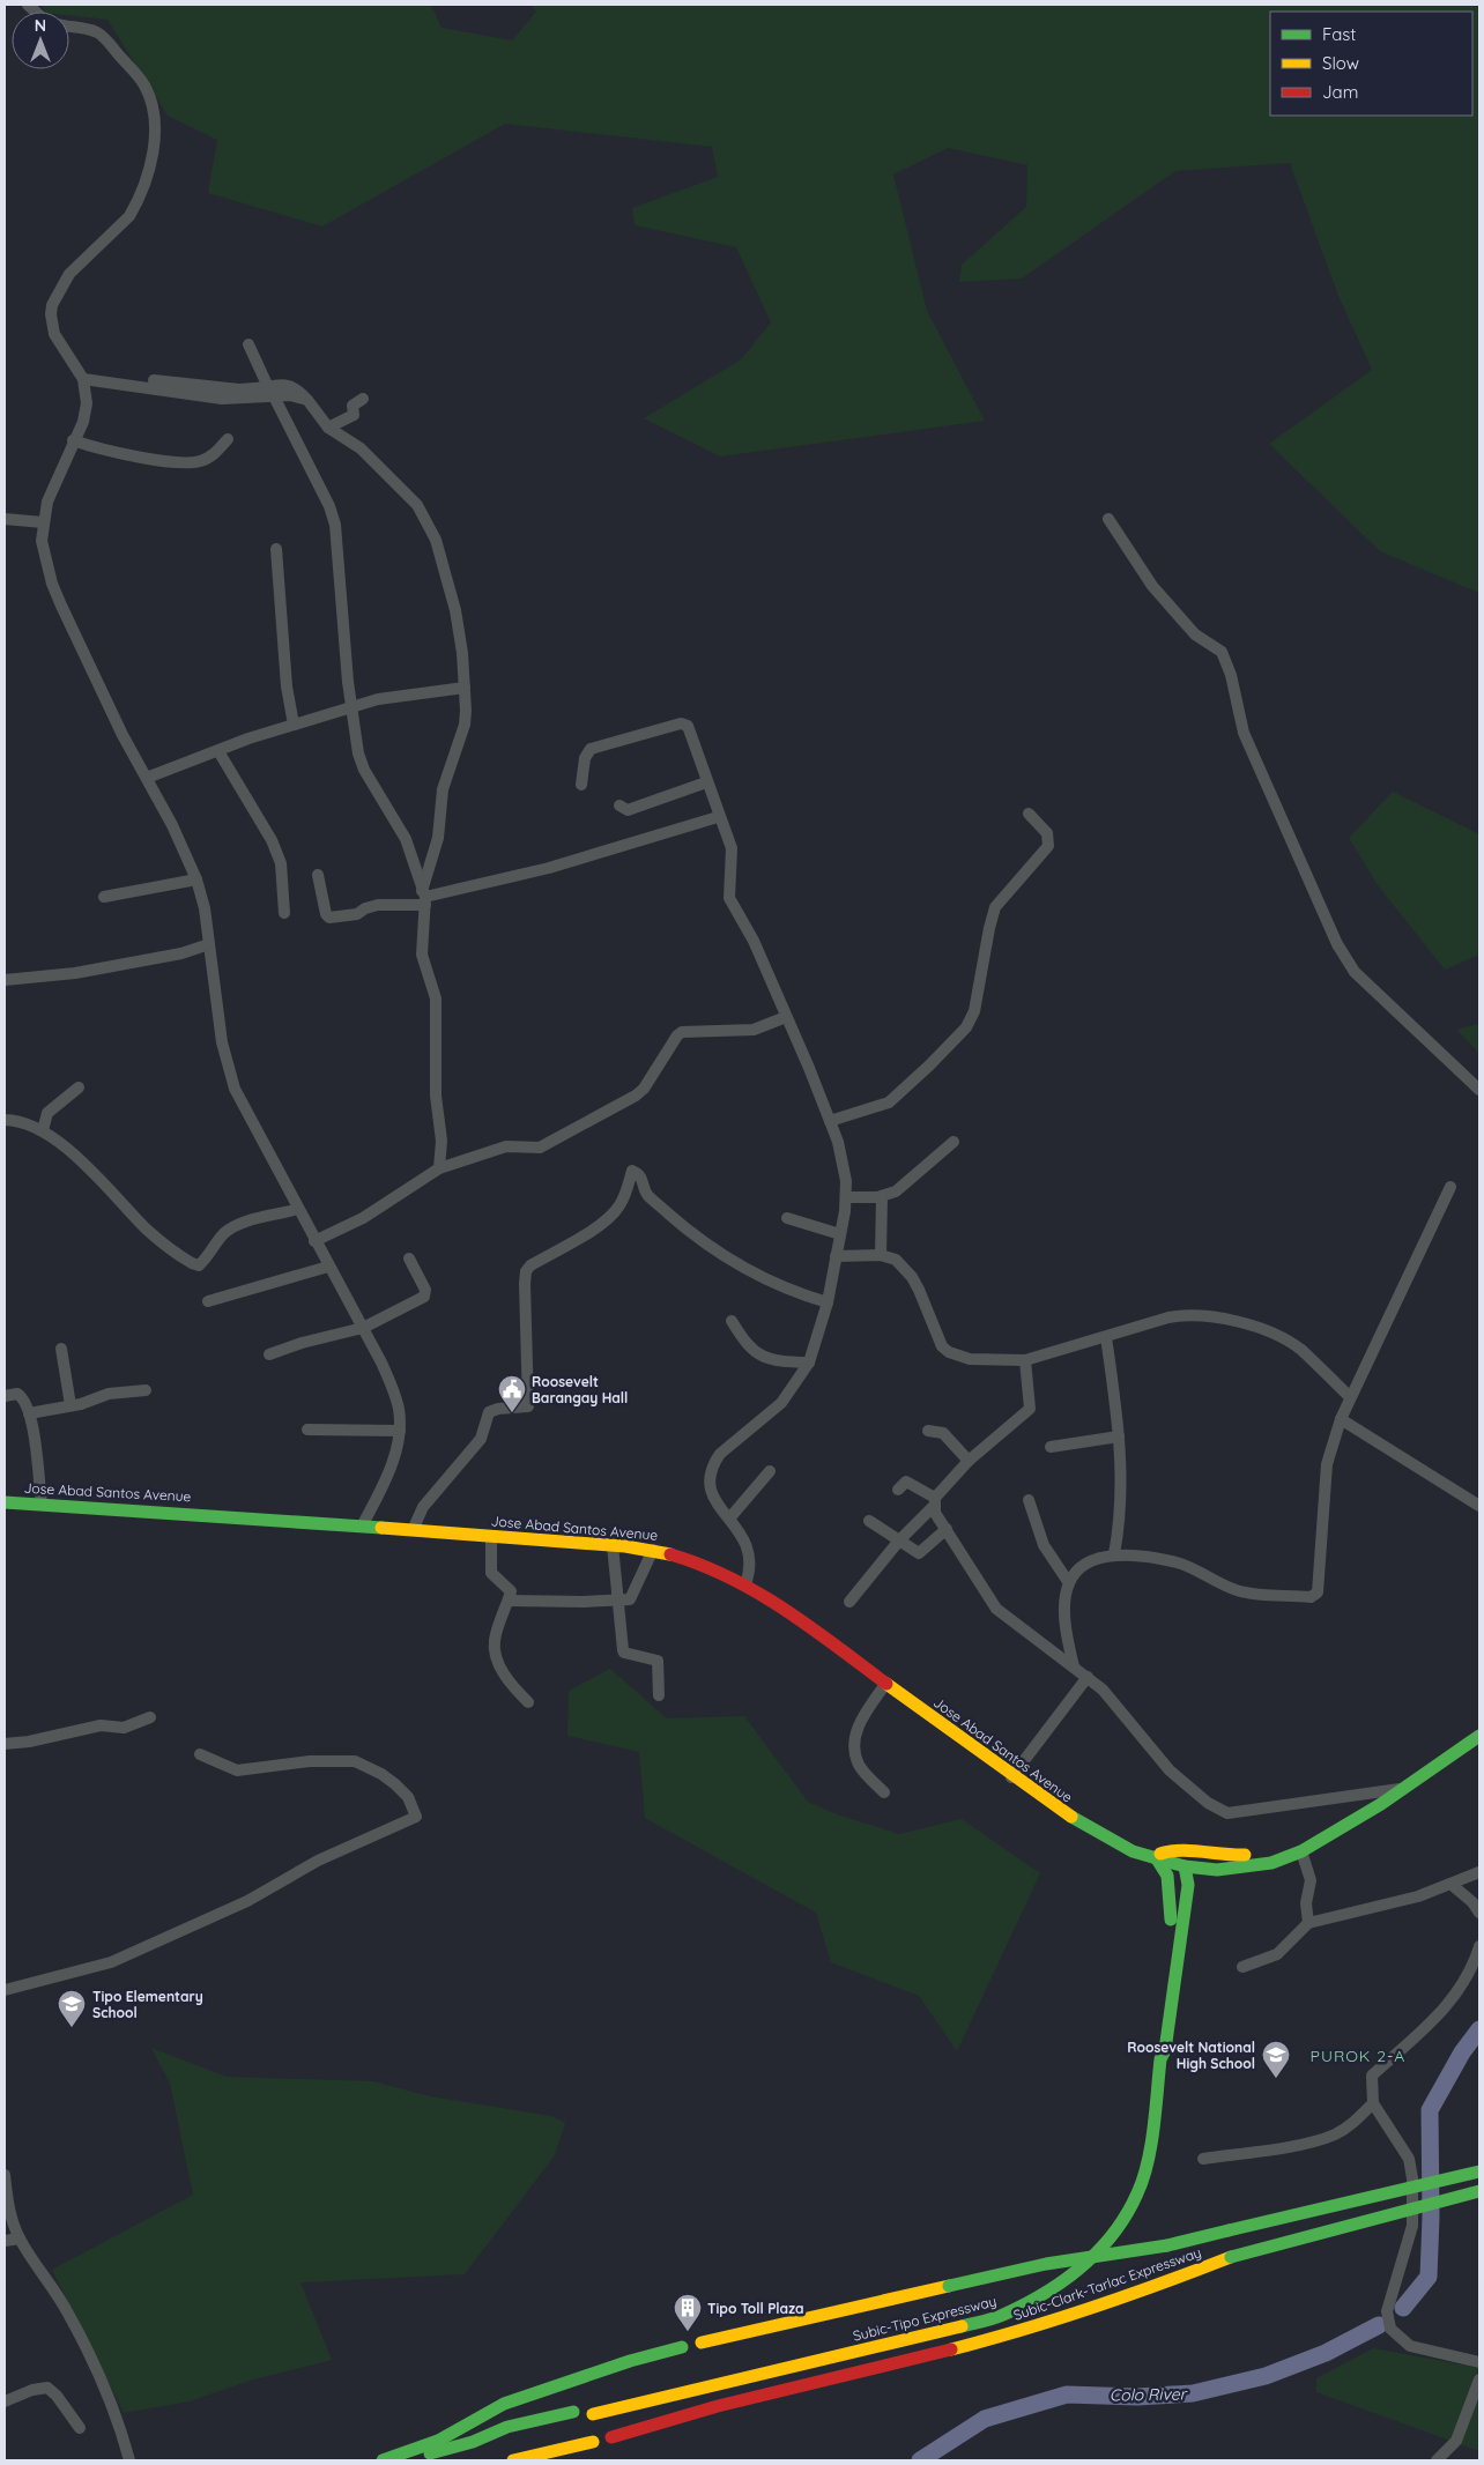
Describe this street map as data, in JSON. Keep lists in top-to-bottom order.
{
  "streets": {
    "highway": ["Jose Abad Santos Avenue", "Subic-Clark-Tarlac Expressway", "Subic-Tipo Expressway"]
  },
  "crossings": [
    ["Jose Abad Santos Avenue", "Subic-Tipo Expressway"]
  ],
  "districts": ["PUROK 2-A"],
  "water": ["Colo River"],
  "places": {
    "public building": ["Roosevelt Barangay Hall"],
    "school or university": ["Tipo Elementary School", "Roosevelt National High School"],
    "building": ["Tipo Toll Plaza"]
  },
  "legend": ["Fast", "Slow", "Jam"],
  "north": "top"
}
